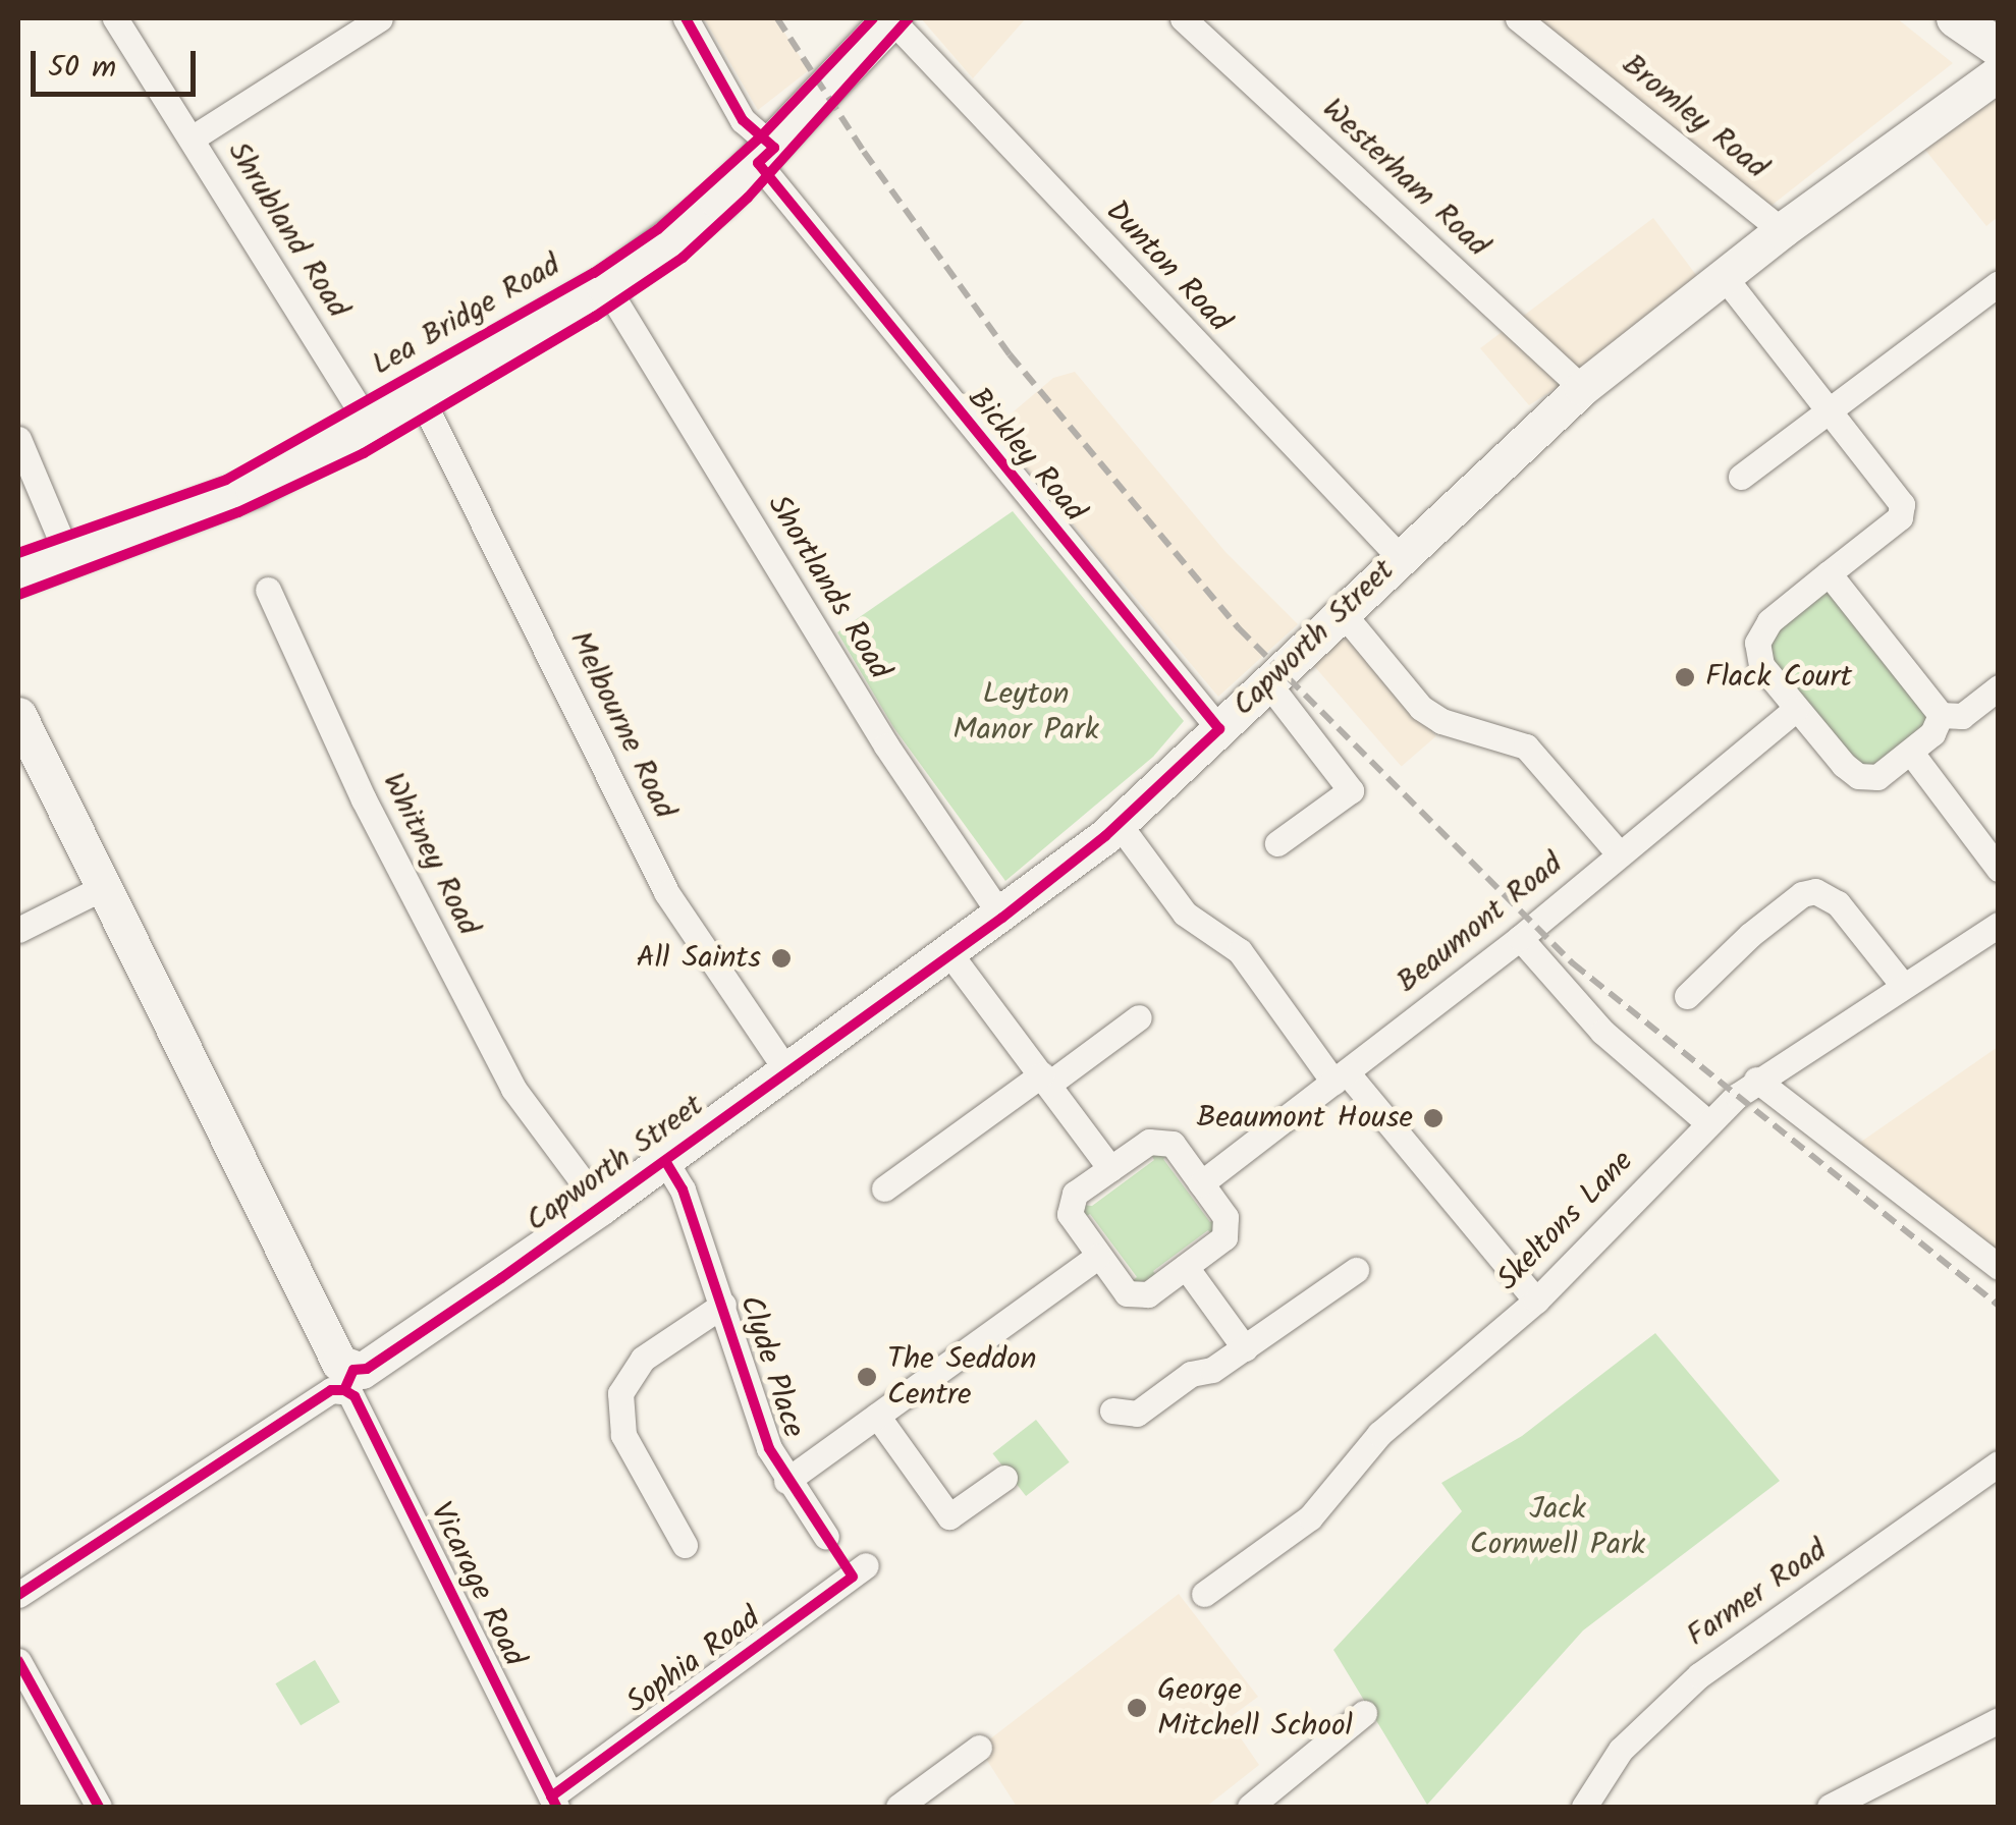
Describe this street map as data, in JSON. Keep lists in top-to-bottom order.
{
  "streets": {
    "main road": ["Lea Bridge Road"],
    "street": [
      "Bromley Road",
      "Westerham Road",
      "Shrubland Road",
      "Dunton Road",
      "Bickley Road",
      "Shortlands Road",
      "Capworth Street",
      "Melbourne Road",
      "Whitney Road",
      "Beaumont Road",
      "Skeltons Lane",
      "Clyde Place",
      "Vicarage Road",
      "Farmer Road",
      "Sophia Road"
    ]
  },
  "crossings": [
    ["Bromley Road", "Capworth Street"],
    ["Westerham Road", "Capworth Street"],
    ["Shrubland Road", "Lea Bridge Road"],
    ["Dunton Road", "Lea Bridge Road"],
    ["Dunton Road", "Capworth Street"],
    ["Lea Bridge Road", "Bickley Road"],
    ["Lea Bridge Road", "Shortlands Road"],
    ["Lea Bridge Road", "Melbourne Road"],
    ["Bickley Road", "Capworth Street"],
    ["Shortlands Road", "Capworth Street"],
    ["Capworth Street", "Melbourne Road"],
    ["Capworth Street", "Whitney Road"],
    ["Capworth Street", "Clyde Place"],
    ["Capworth Street", "Vicarage Road"],
    ["Clyde Place", "Sophia Road"],
    ["Vicarage Road", "Sophia Road"]
  ],
  "parks": ["Leyton Manor Park", "Jack Cornwell Park"],
  "places": [
    "Flack Court",
    "All Saints",
    "Beaumont House",
    "The Seddon Centre",
    "George Mitchell School"
  ],
  "scale_bar": "50 m"
}
